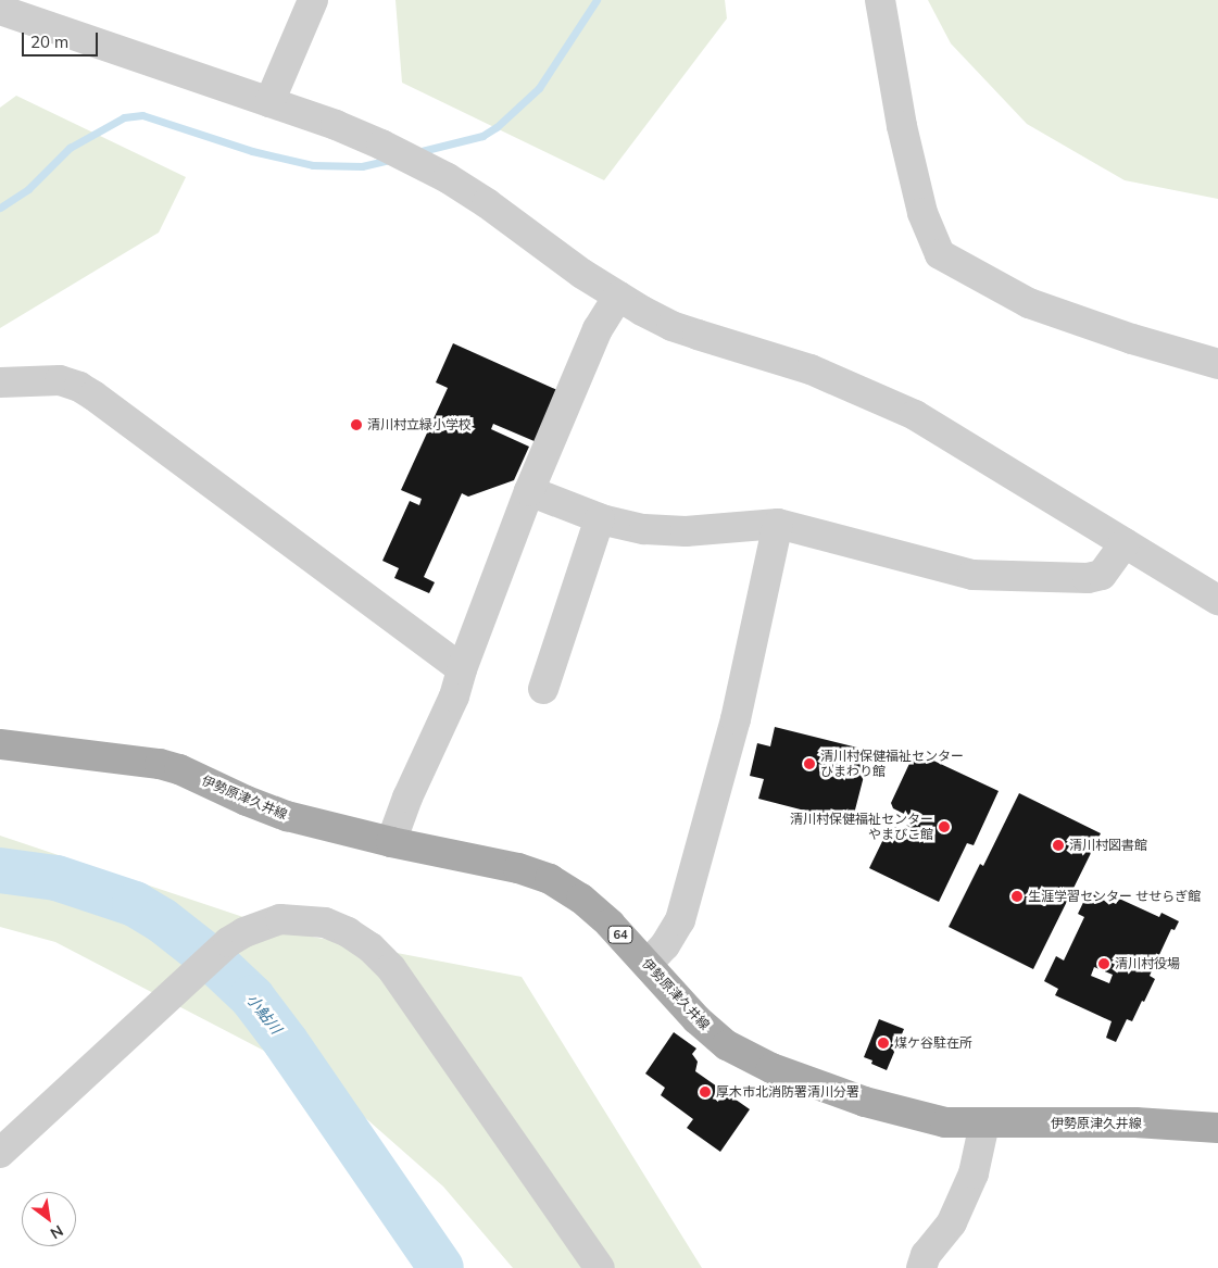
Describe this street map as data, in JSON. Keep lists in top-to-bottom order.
{
  "streets": {
    "main road": ["伊勢原津久井線", "64"]
  },
  "water": ["小鮎川"],
  "places": [
    "清川村立緑小学校",
    "清川村保健福祉センター ひまわり館",
    "清川村保健福祉センター やまびこ館",
    "清川村図書館",
    "生涯学習センター せせらぎ館",
    "清川村役場",
    "煤ケ谷駐在所",
    "厚木市北消防署清川分署"
  ],
  "scale_bar": "20 m",
  "north": "bottom right"
}
